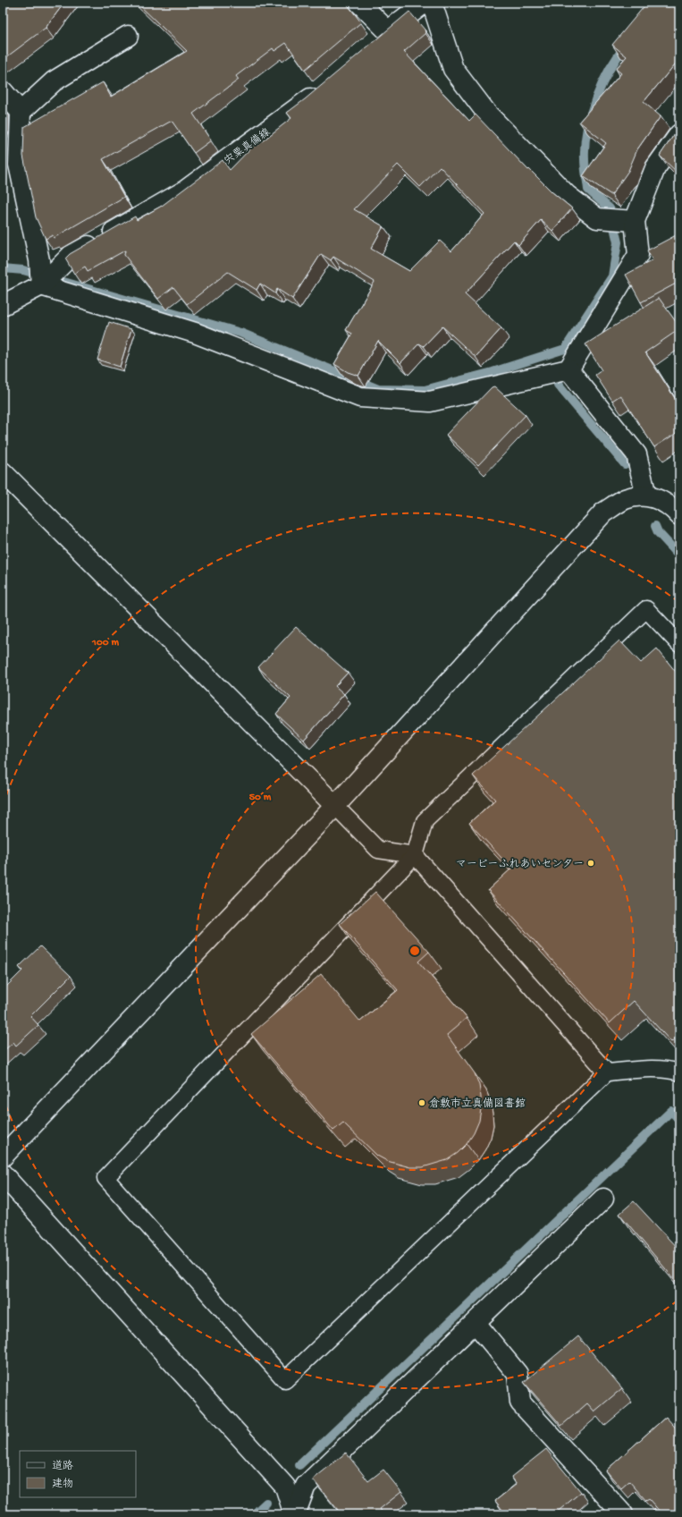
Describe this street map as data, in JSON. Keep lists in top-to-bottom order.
{
  "streets": {
    "street": ["宍粟真備線"]
  },
  "places": ["マービーふれあいセンター", "倉敷市立真備図書館"],
  "legend": ["道路", "建物"],
  "rings": ["100 m", "50 m"]
}
